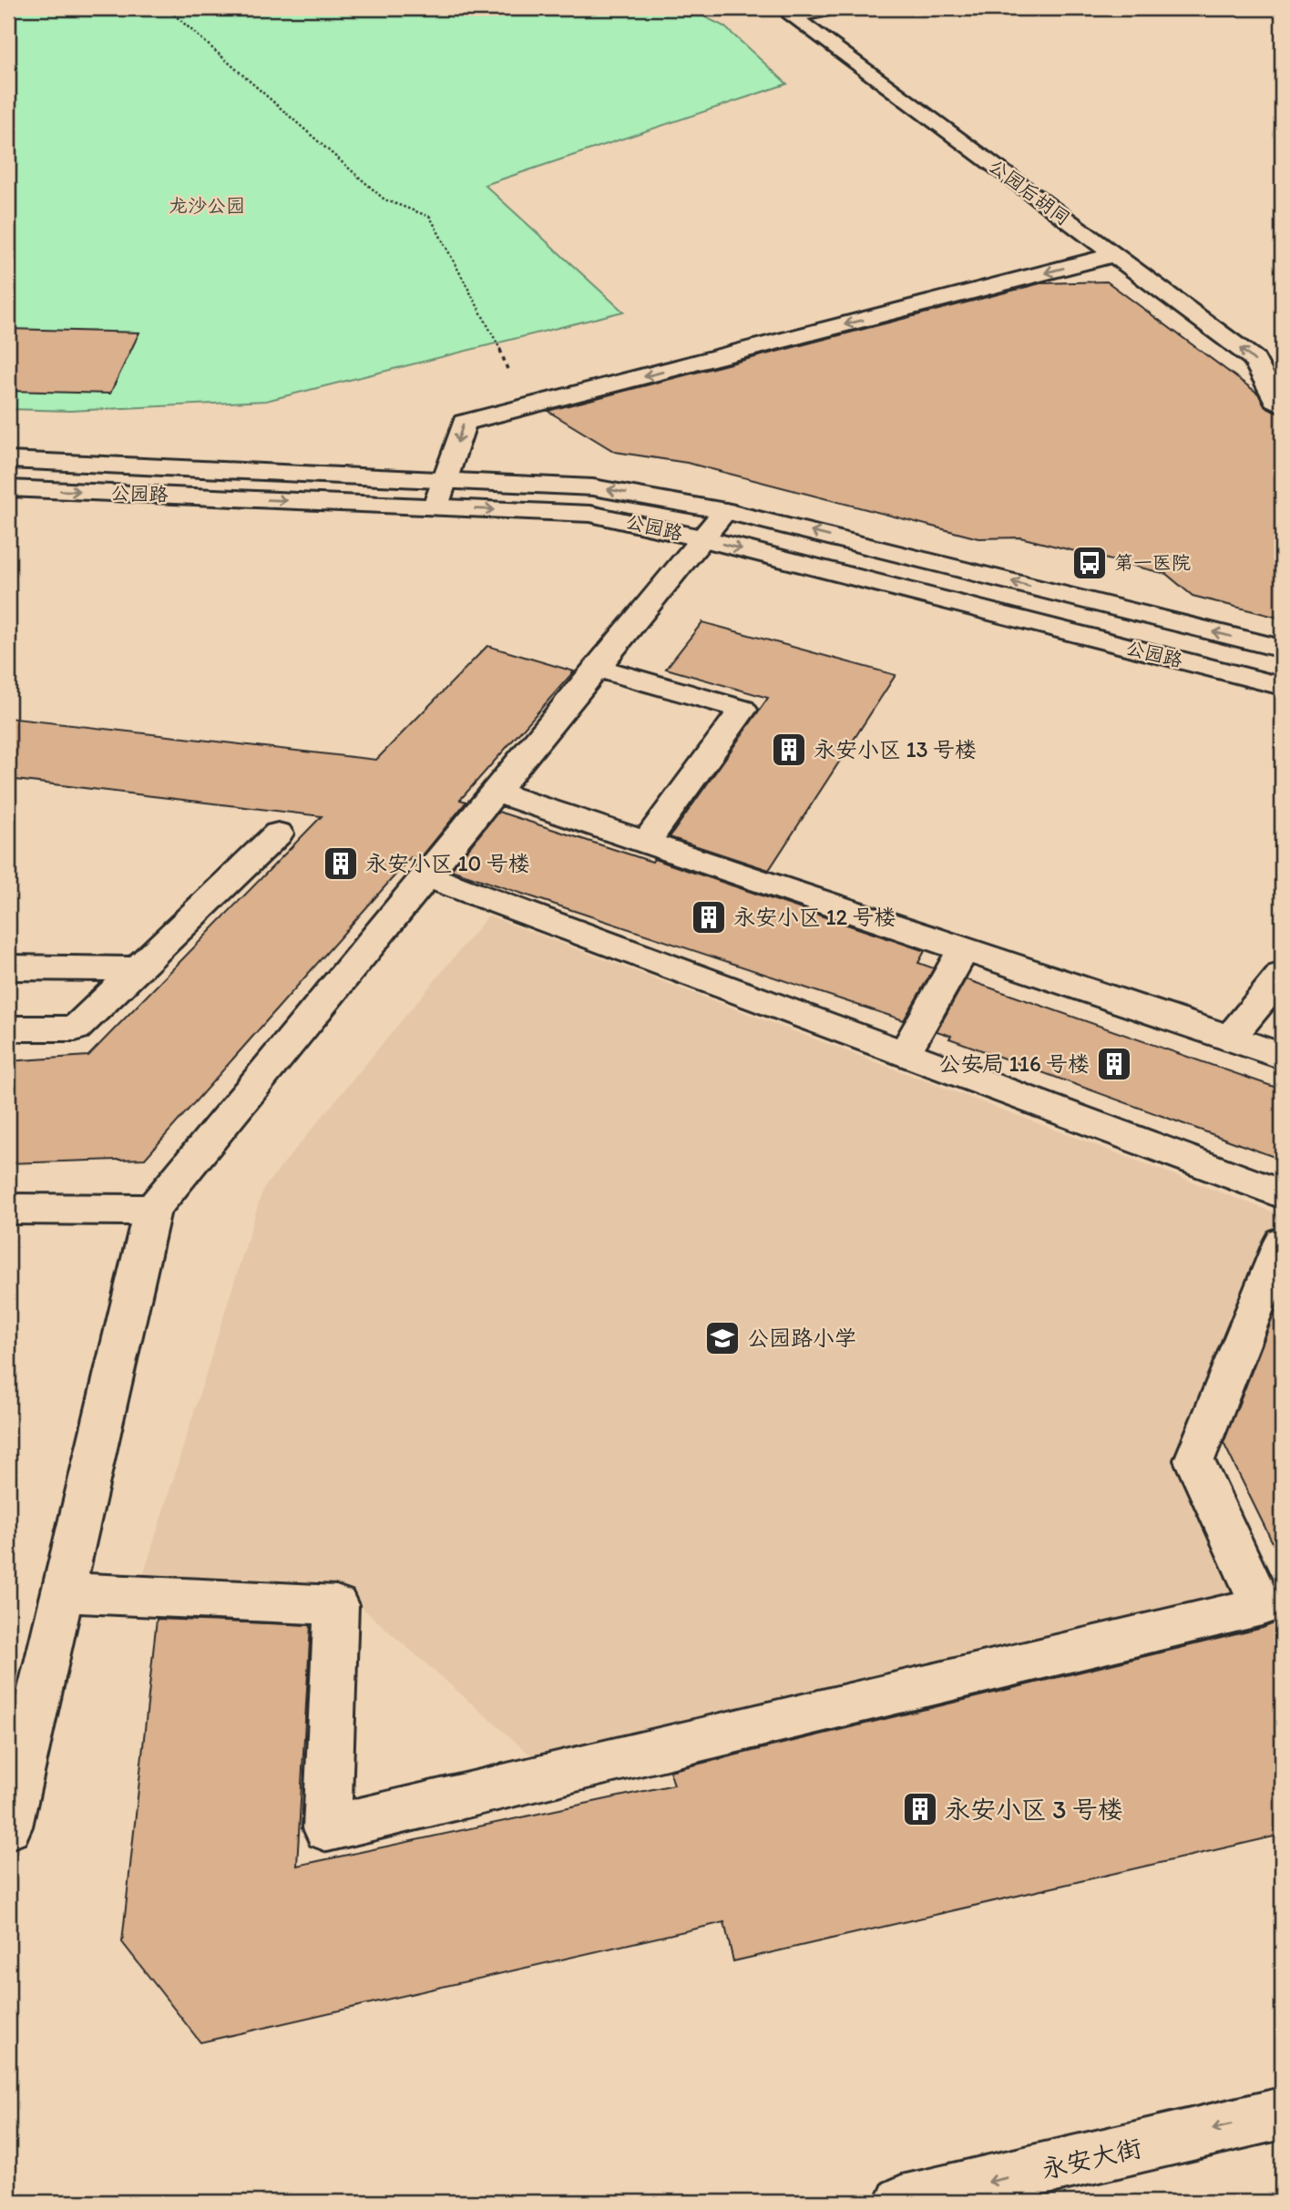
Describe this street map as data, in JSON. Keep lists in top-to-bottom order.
{
  "streets": {
    "street": ["公园后胡同", "公园路", "永安大街"]
  },
  "one_way": ["永安大街"],
  "parks": ["龙沙公园"],
  "places": {
    "bus stop": ["第一医院"],
    "building": [
      "永安小区 13 号楼",
      "永安小区 10 号楼",
      "永安小区 12 号楼",
      "公安局 116 号楼",
      "永安小区 3 号楼"
    ],
    "school or university": ["公园路小学"]
  }
}
